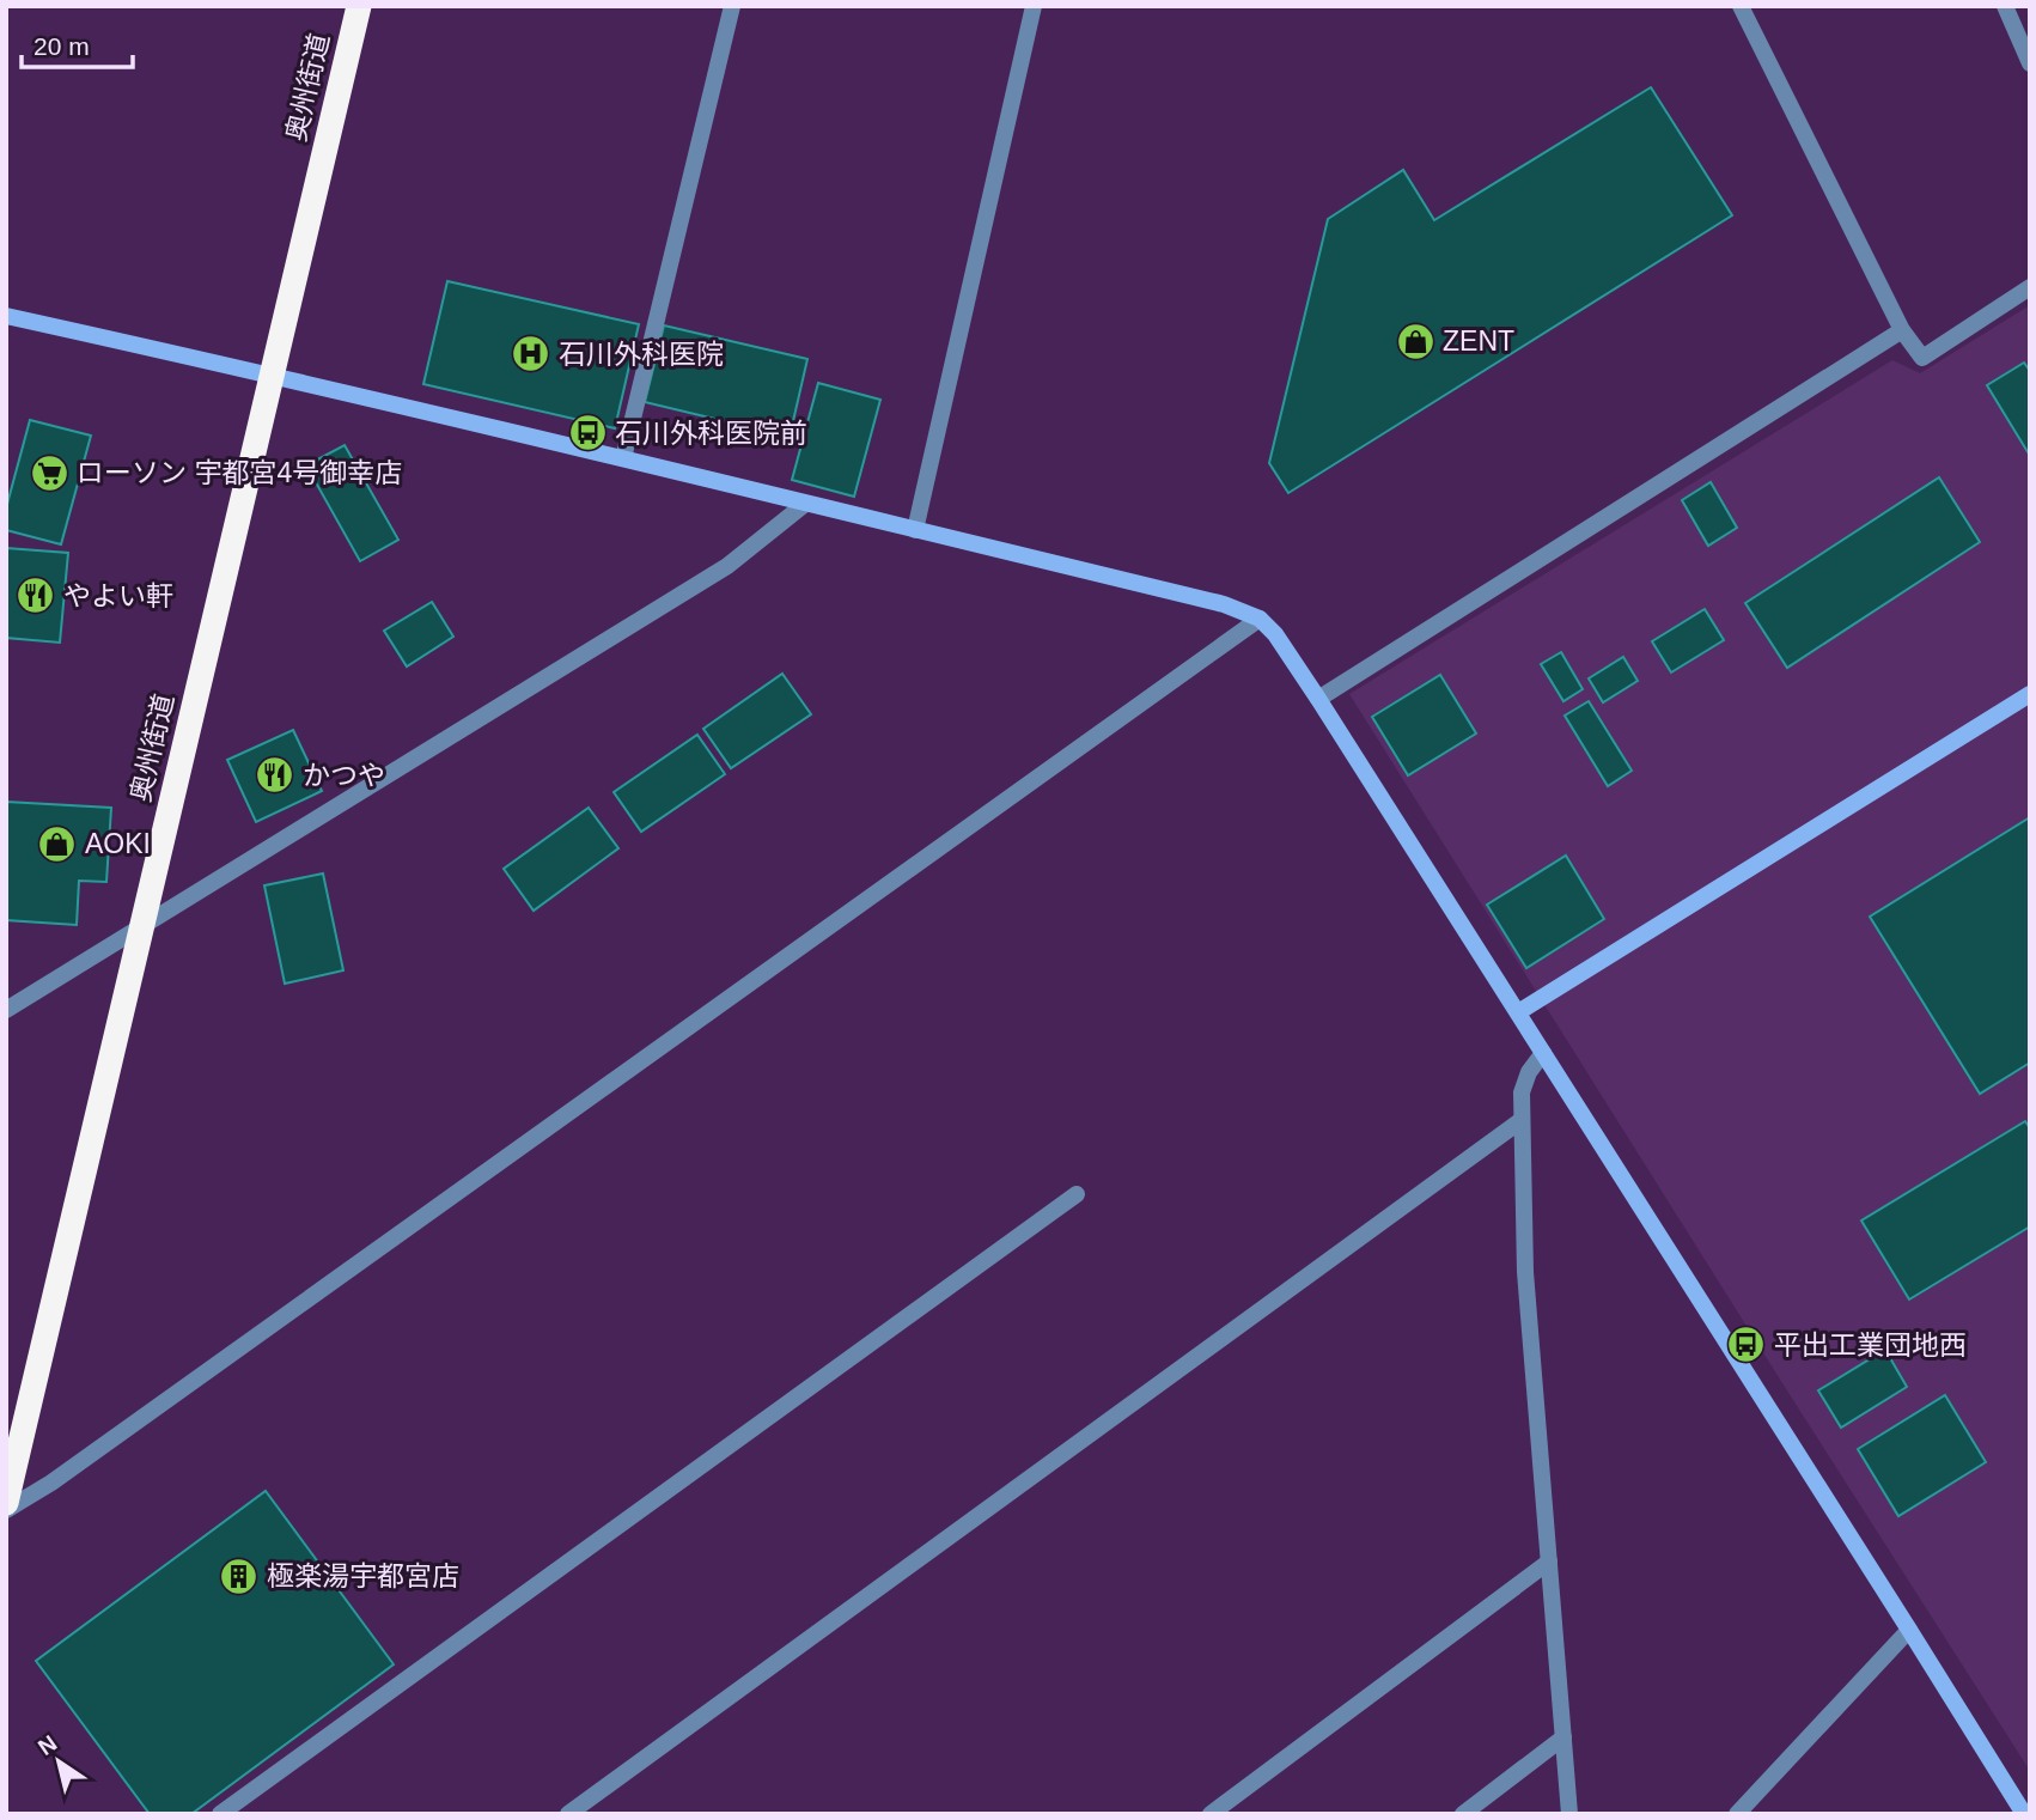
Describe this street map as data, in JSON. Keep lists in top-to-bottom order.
{
  "streets": {
    "highway": ["奥州街道"]
  },
  "places": {
    "shop": ["ZENT", "AOKI"],
    "hospital": ["石川外科医院"],
    "bus stop": ["石川外科医院前", "平出工業団地西"],
    "supermarket": ["ローソン 宇都宮4号御幸店"],
    "restaurant": ["やよい軒", "かつや"],
    "building": ["極楽湯宇都宮店"]
  },
  "scale_bar": "20 m",
  "north": "top left"
}
